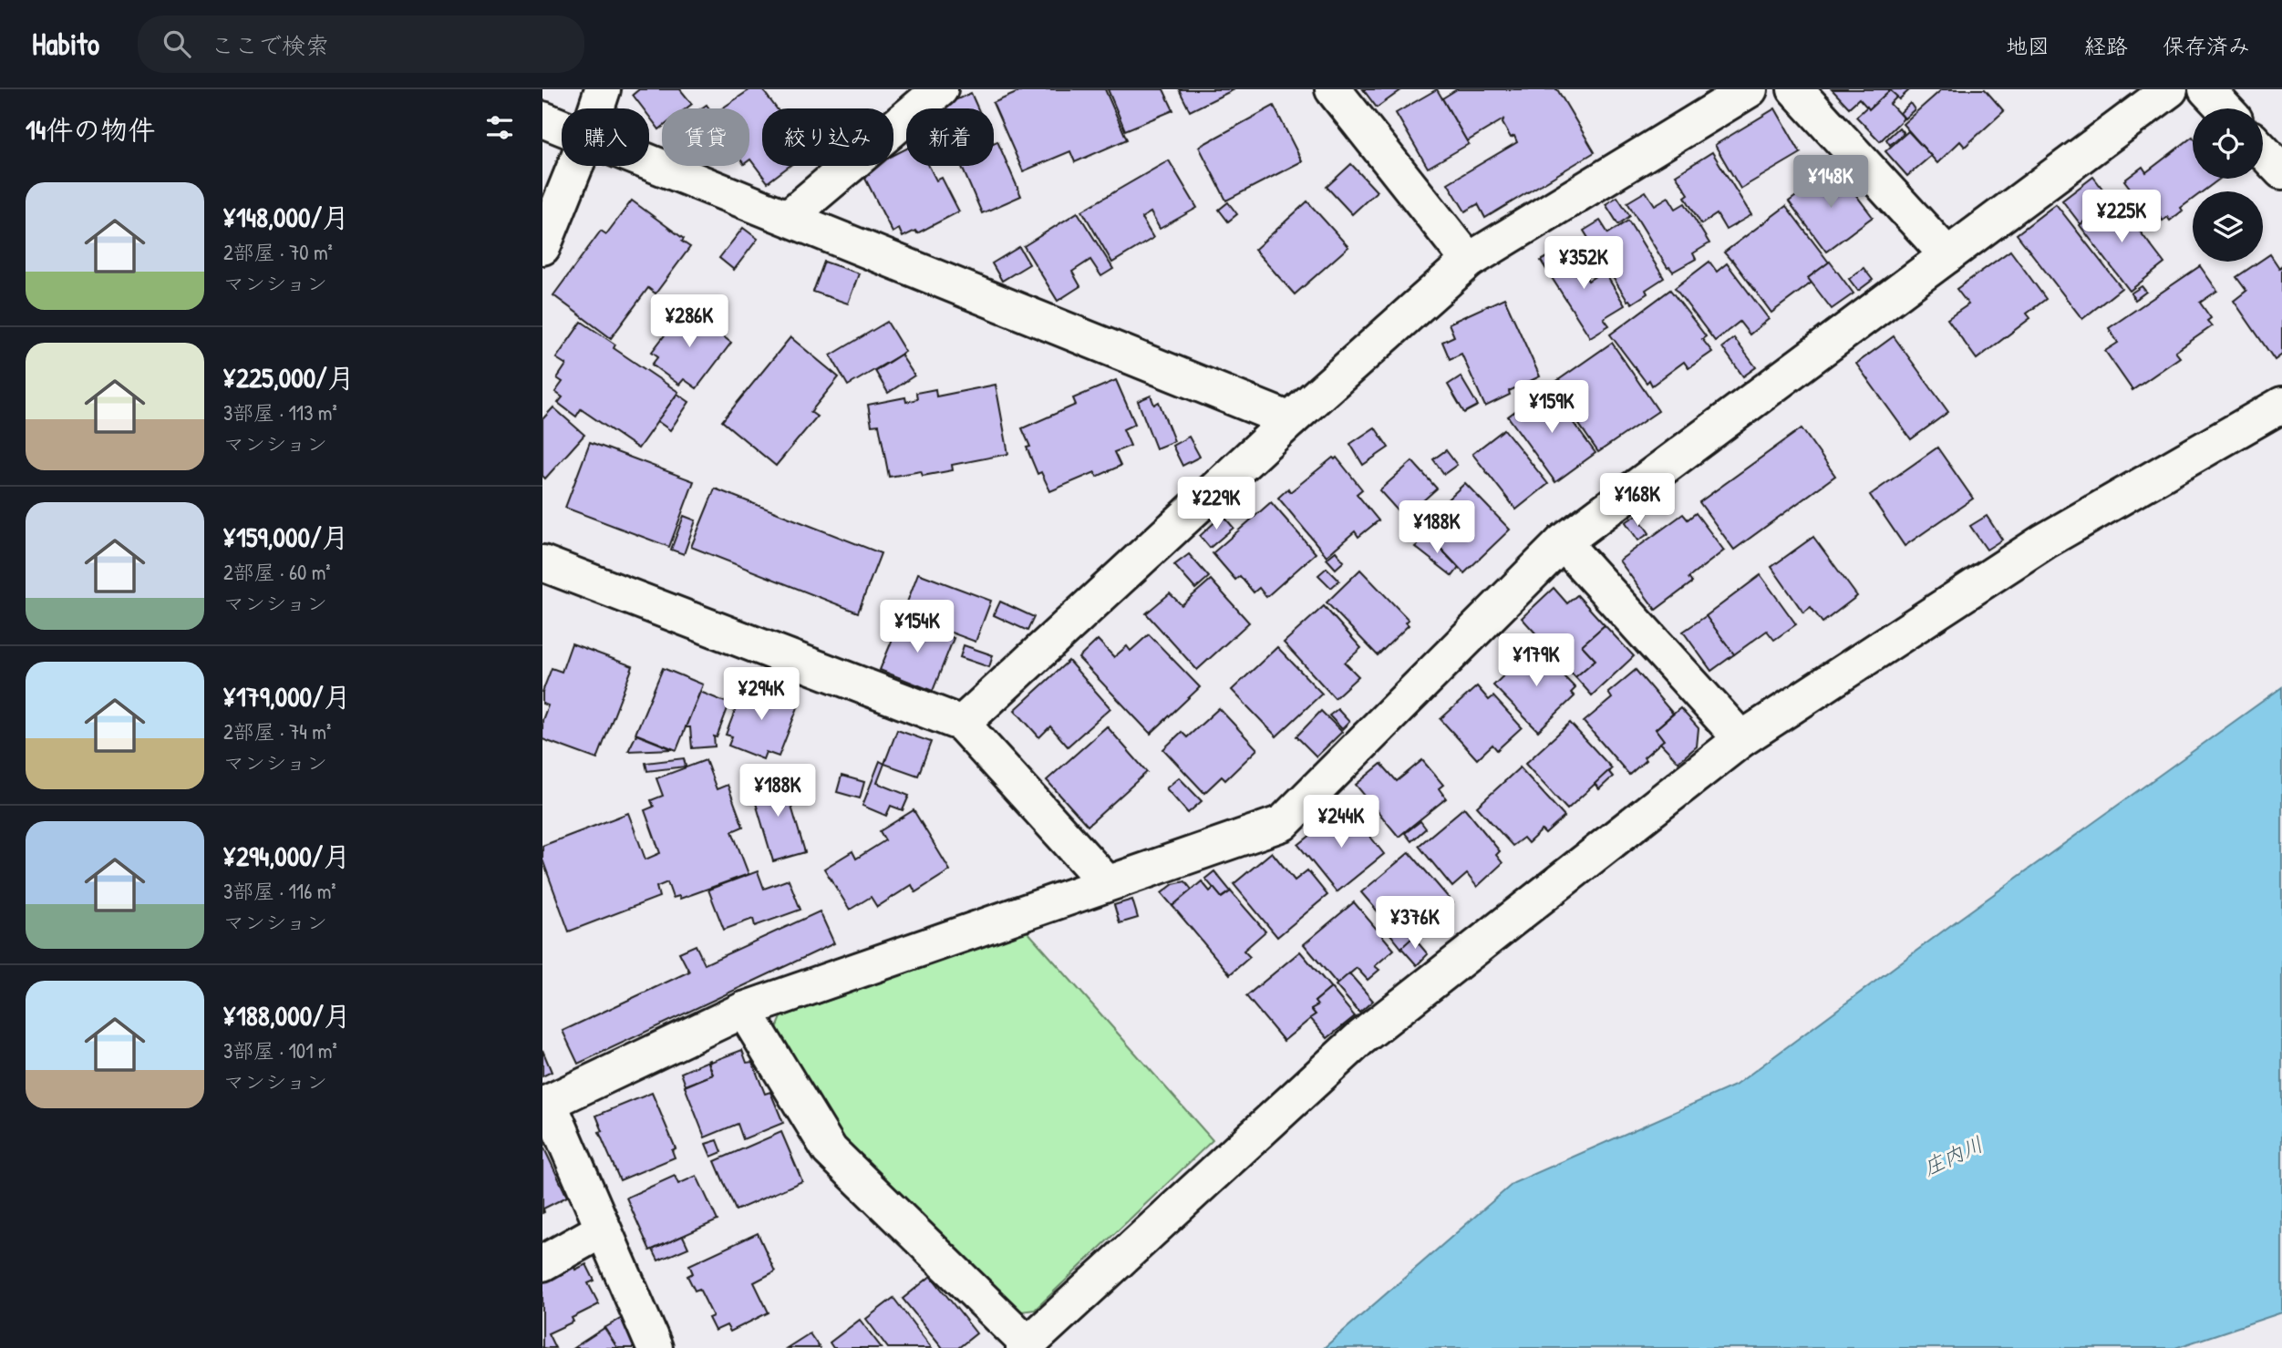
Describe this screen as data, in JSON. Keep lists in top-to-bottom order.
{
  "water": ["庄内川"],
  "page": {
    "header": "Habito",
    "search": "ここで検索",
    "nav": ["地図", "経路", "保存済み"],
    "heading": "14件の物件",
    "chip": [
      "購入",
      "賃貸",
      "絞り込み",
      "新着"
    ],
    "price": [
      "¥148K",
      "¥225K",
      "¥352K",
      "¥286K",
      "¥159K",
      "¥168K",
      "¥229K",
      "¥188K",
      "¥154K",
      "¥179K",
      "¥294K",
      "¥188K",
      "¥244K",
      "¥376K"
    ],
    "list": [
      {
        "name": "¥148,000/月",
        "note": "2部屋 · 70 m² · マンション"
      },
      {
        "name": "¥225,000/月",
        "note": "3部屋 · 113 m² · マンション"
      },
      {
        "name": "¥159,000/月",
        "note": "2部屋 · 60 m² · マンション"
      },
      {
        "name": "¥179,000/月",
        "note": "2部屋 · 74 m² · マンション"
      },
      {
        "name": "¥294,000/月",
        "note": "3部屋 · 116 m² · マンション"
      },
      {
        "name": "¥188,000/月",
        "note": "3部屋 · 101 m² · マンション"
      }
    ]
  }
}
